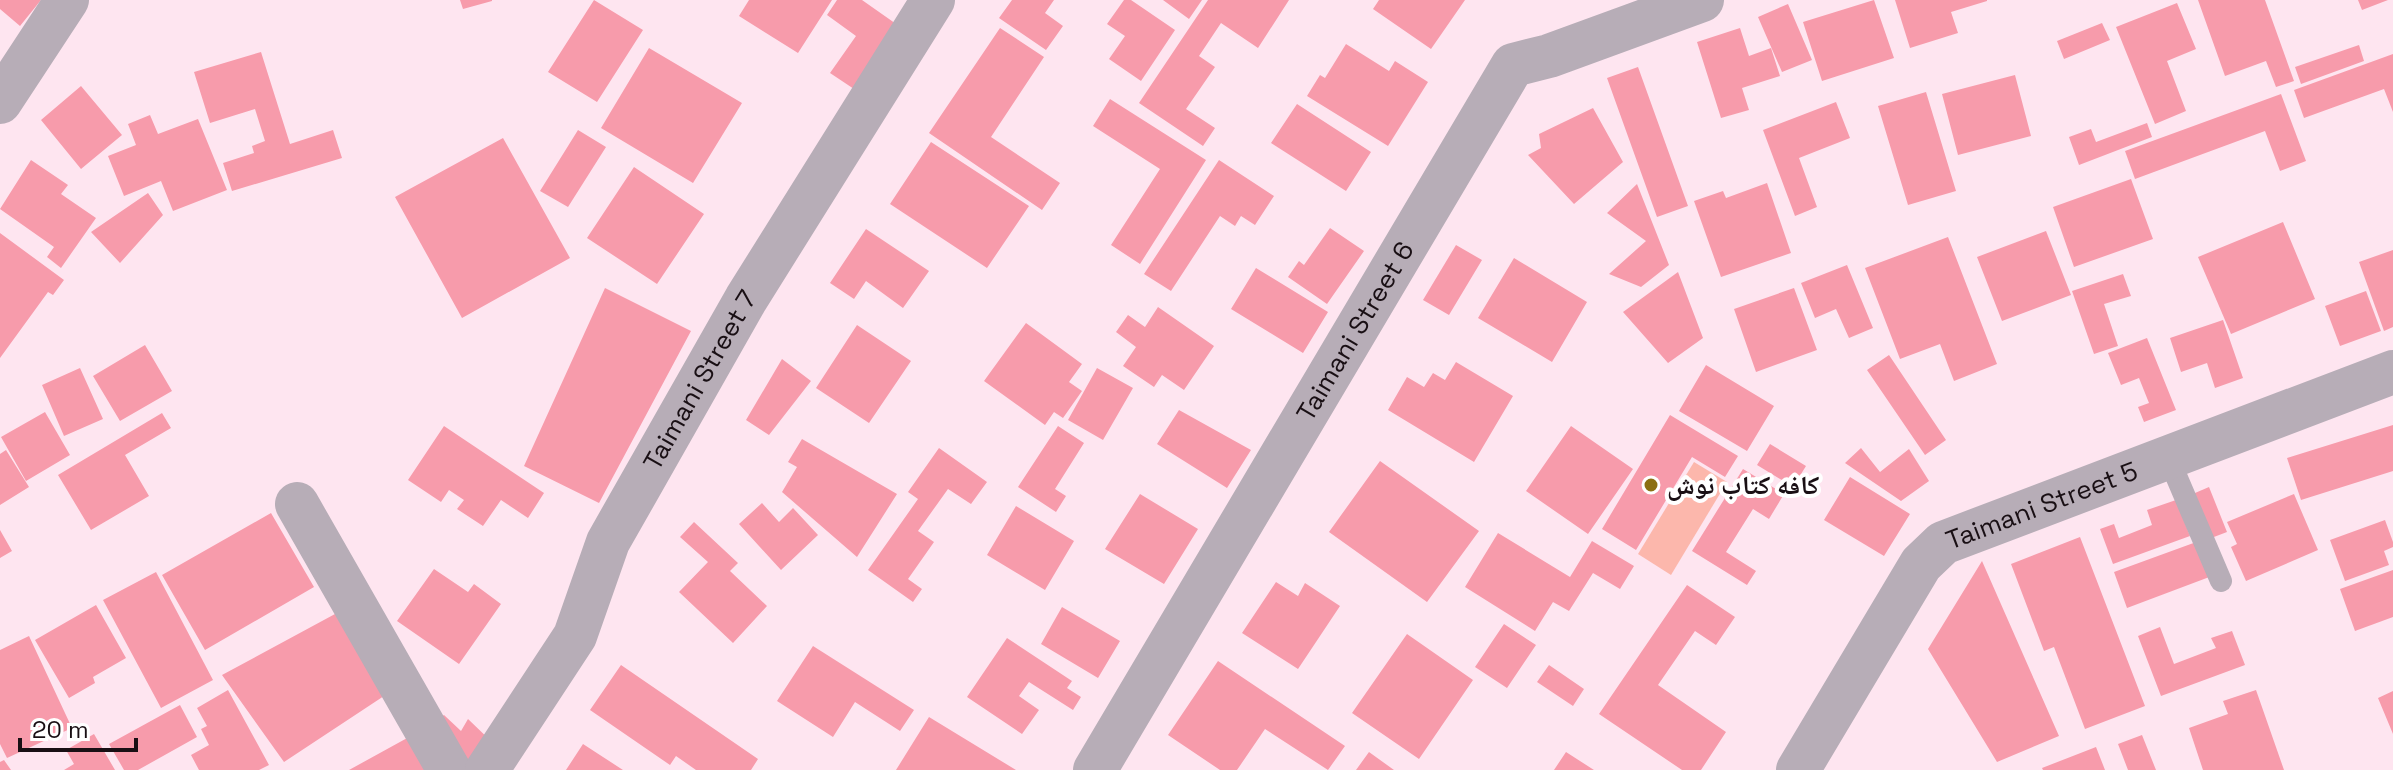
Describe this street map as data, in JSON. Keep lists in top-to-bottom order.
{
  "streets": {
    "street": ["Taimani Street 6", "Taimani Street 7", "Taimani Street 5"]
  },
  "places": ["کافه کتاب نوش"],
  "scale_bar": "20 m"
}
